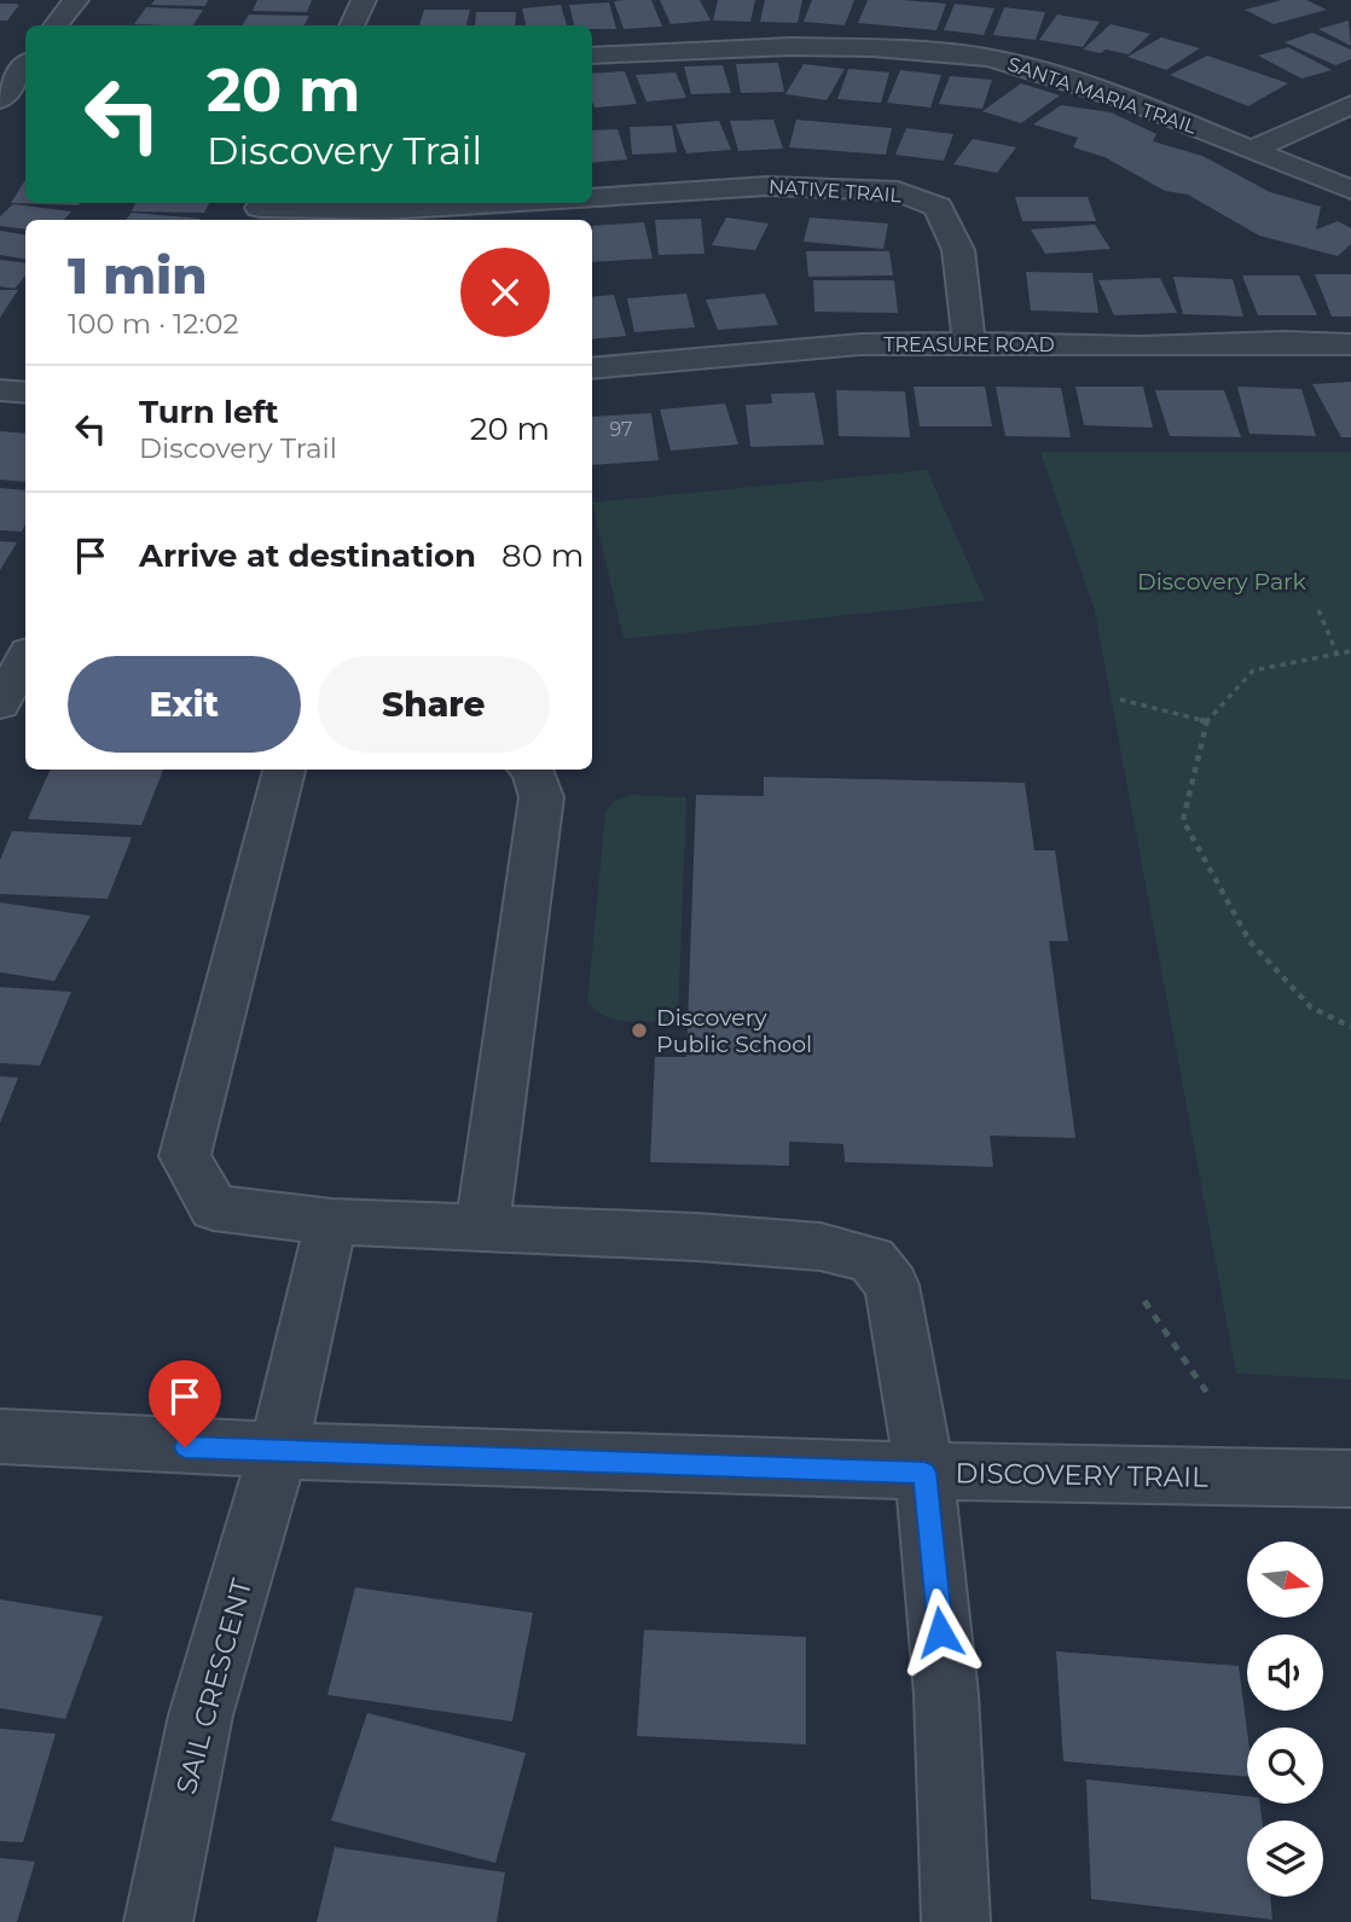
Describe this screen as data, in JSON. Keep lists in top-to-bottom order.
{
  "streets": {
    "street": [
      "SANTA MARIA TRAIL",
      "NATIVE TRAIL",
      "TREASURE ROAD",
      "DISCOVERY TRAIL",
      "SAIL CRESCENT"
    ]
  },
  "crossings": [
    ["NATIVE TRAIL", "TREASURE ROAD"],
    ["DISCOVERY TRAIL", "SAIL CRESCENT"]
  ],
  "parks": ["Discovery Park"],
  "places": ["Discovery Public School"],
  "house_numbers": ["97"],
  "north": "right",
  "page": {
    "turn": ["20 m", "Discovery Trail"],
    "heading": ["1 min", "100 m · 12:02"],
    "list": [
      {
        "name": "Turn left",
        "note": "Discovery Trail",
        "value": "20 m"
      },
      {
        "name": "Arrive at destination",
        "value": "80 m"
      }
    ],
    "buttons": ["Exit", "Share"]
  }
}
